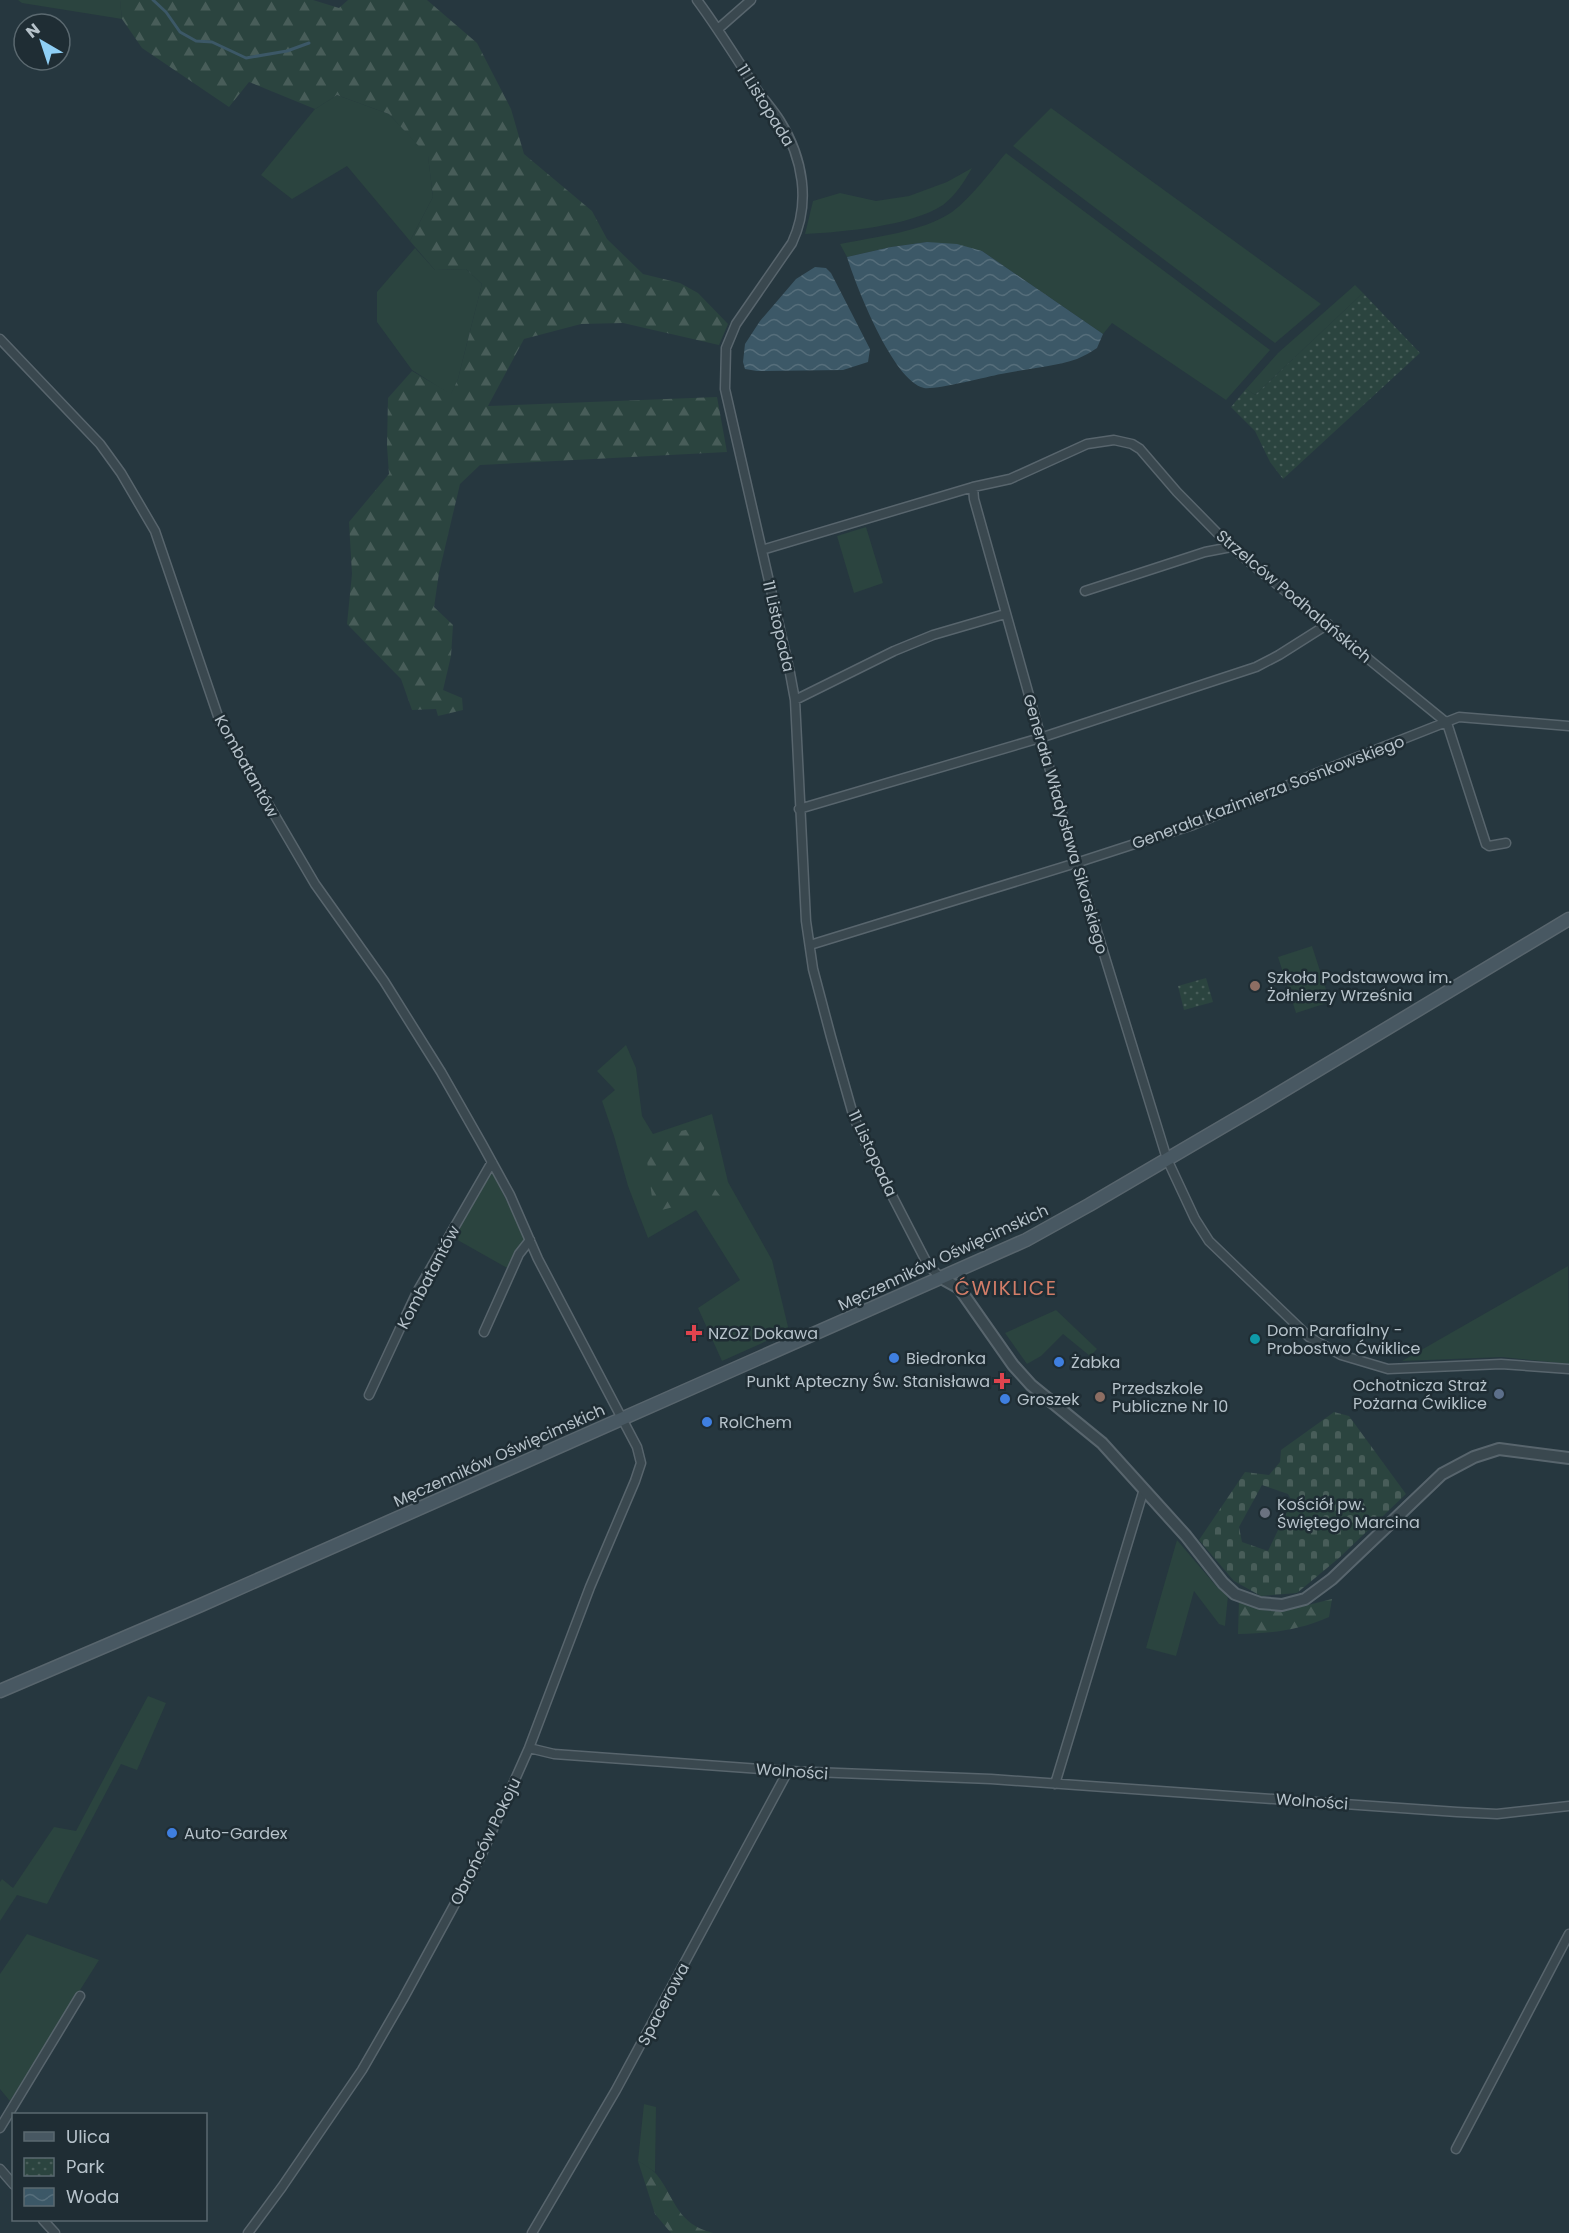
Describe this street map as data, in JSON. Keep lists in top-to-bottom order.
{
  "streets": {
    "main road": ["Męczenników Oświęcimskich"],
    "street": [
      "11 Listopada",
      "Strzelców Podhalańskich",
      "Kombatantów",
      "Generała Kazimierza Sosnkowskiego",
      "Generała Władysława Sikorskiego",
      "Wolności",
      "Obrońców Pokoju",
      "Spacerowa"
    ]
  },
  "crossings": [
    ["11 Listopada", "Strzelców Podhalańskich"],
    ["11 Listopada", "Generała Kazimierza Sosnkowskiego"],
    ["11 Listopada", "Męczenników Oświęcimskich"],
    ["Strzelców Podhalańskich", "Generała Kazimierza Sosnkowskiego"],
    ["Strzelców Podhalańskich", "Generała Władysława Sikorskiego"],
    ["Kombatantów", "Męczenników Oświęcimskich"],
    ["Kombatantów", "Obrońców Pokoju"],
    ["Generała Kazimierza Sosnkowskiego", "Generała Władysława Sikorskiego"],
    ["Generała Władysława Sikorskiego", "Męczenników Oświęcimskich"],
    ["Męczenników Oświęcimskich", "Obrońców Pokoju"],
    ["Wolności", "Obrońców Pokoju"],
    ["Wolności", "Spacerowa"]
  ],
  "districts": ["ĆWIKLICE"],
  "places": {
    "other": [
      "Szkoła Podstawowa im. Żołnierzy Września",
      "Dom Parafialny - Probostwo Ćwiklice",
      "Biedronka",
      "Żabka",
      "Ochotnicza Straż Pożarna Ćwiklice",
      "Przedszkole Publiczne Nr 10",
      "Groszek",
      "RolChem",
      "Kościół pw. Świętego Marcina",
      "Auto-Gardex"
    ],
    "health": ["NZOZ Dokawa", "Punkt Apteczny Św. Stanisława"]
  },
  "legend": ["Ulica", "Park", "Woda"],
  "north": "top left"
}
